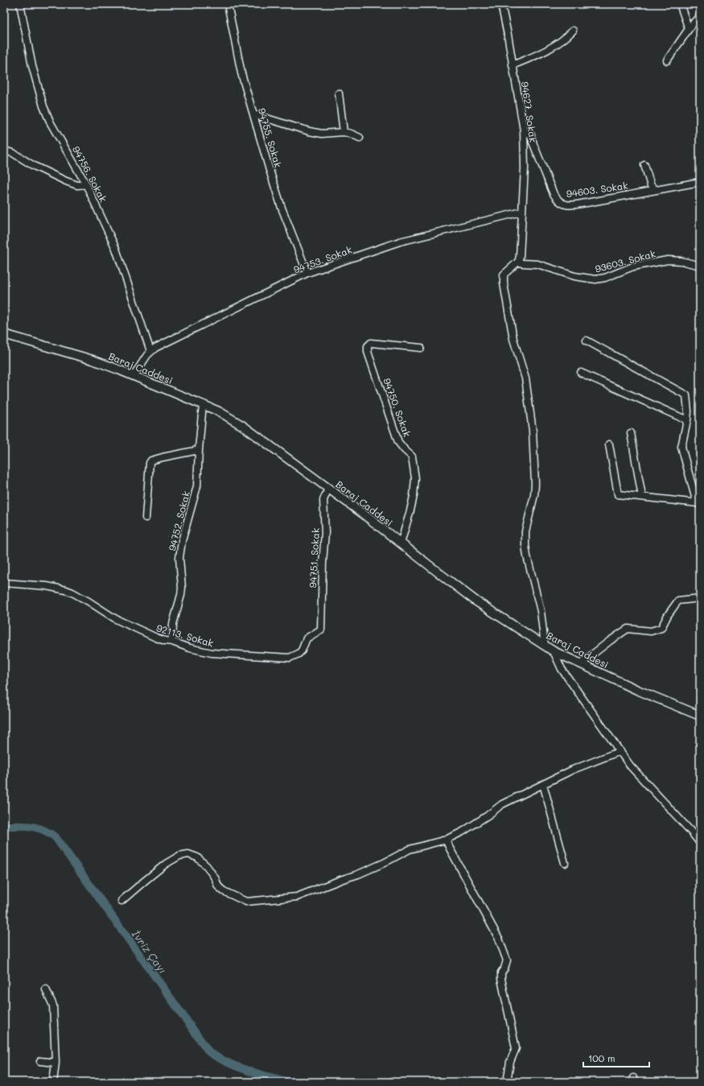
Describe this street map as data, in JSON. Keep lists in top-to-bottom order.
{
  "streets": {
    "main road": ["Baraj Caddesi"],
    "street": [
      "94627. Sokak",
      "94755. Sokak",
      "94756. Sokak",
      "94603. Sokak",
      "94753. Sokak",
      "93603. Sokak",
      "94750. Sokak",
      "94752. Sokak",
      "94751. Sokak",
      "92113. Sokak"
    ]
  },
  "crossings": [
    ["94627. Sokak", "94603. Sokak"],
    ["94627. Sokak", "94753. Sokak"],
    ["94627. Sokak", "93603. Sokak"],
    ["94755. Sokak", "94753. Sokak"],
    ["94756. Sokak", "94753. Sokak"],
    ["94753. Sokak", "Baraj Caddesi"],
    ["Baraj Caddesi", "94750. Sokak"],
    ["Baraj Caddesi", "94752. Sokak"],
    ["Baraj Caddesi", "94751. Sokak"],
    ["94752. Sokak", "92113. Sokak"],
    ["94751. Sokak", "92113. Sokak"]
  ],
  "water": ["İvriz Çayı"],
  "scale_bar": "100 m"
}
